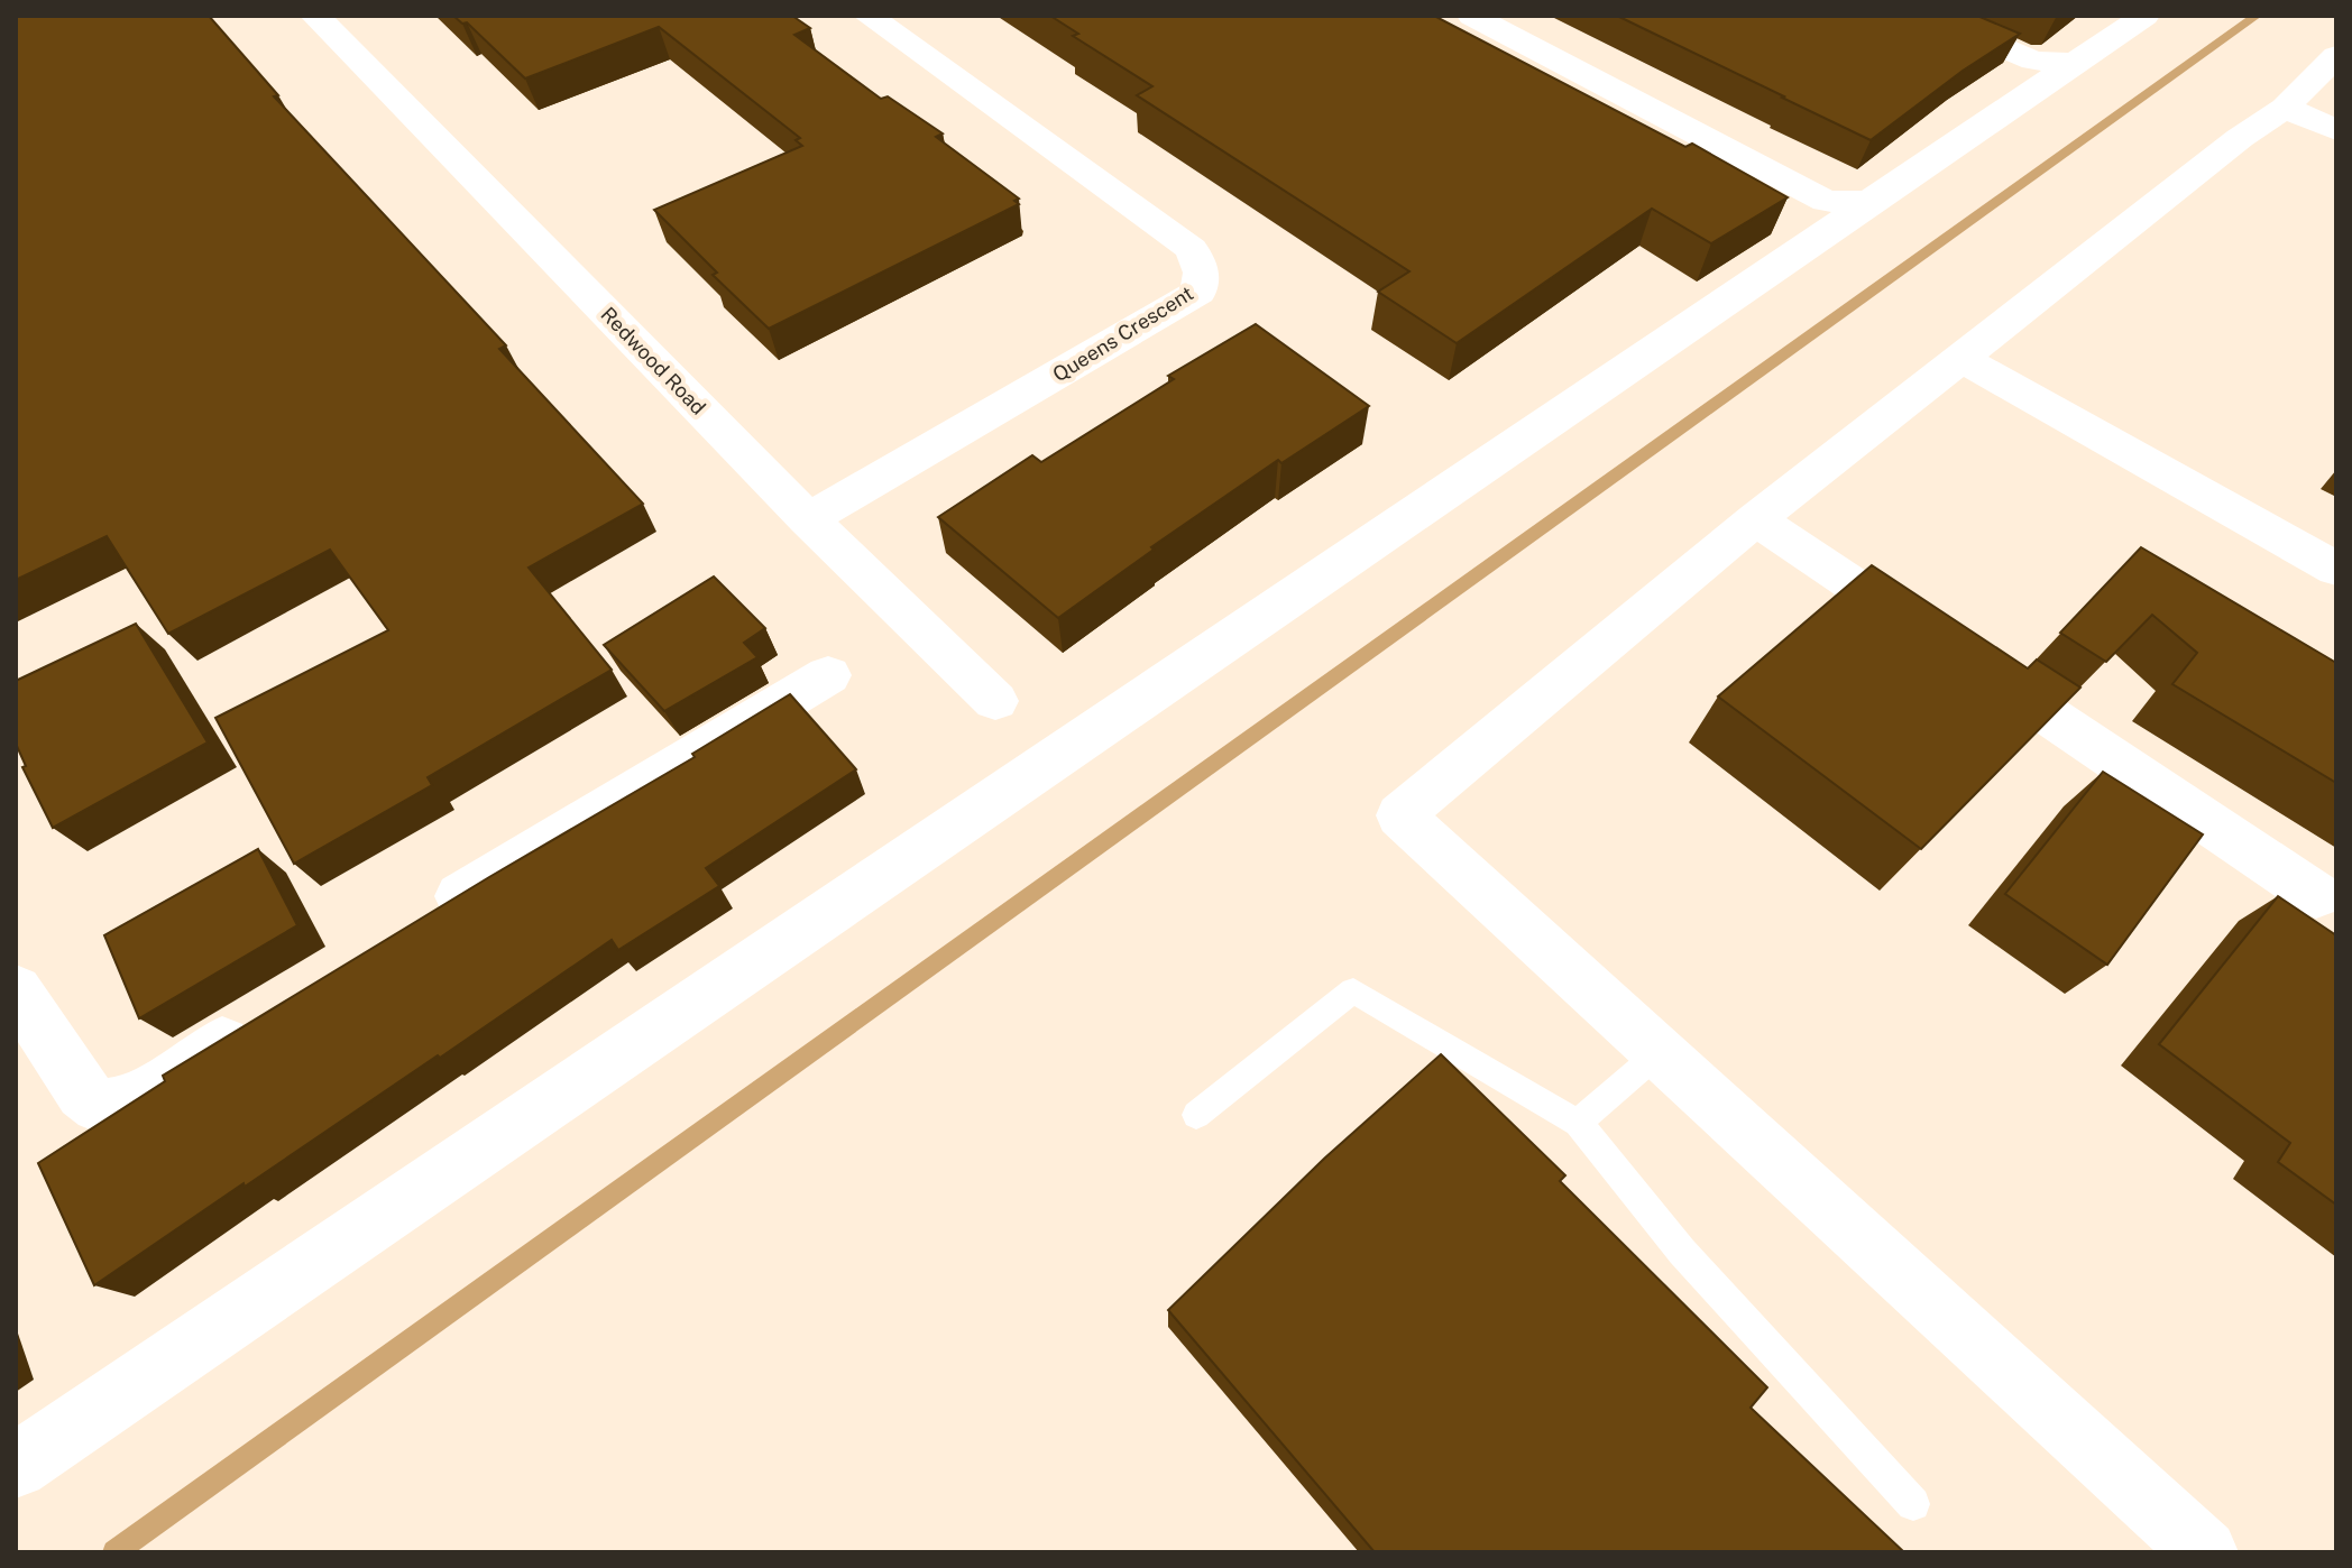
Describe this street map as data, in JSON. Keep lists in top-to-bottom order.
{
  "streets": {
    "street": ["Queens Crescent", "Redwood Road"]
  },
  "crossings": [
    ["Queens Crescent", "Redwood Road"]
  ]
}
